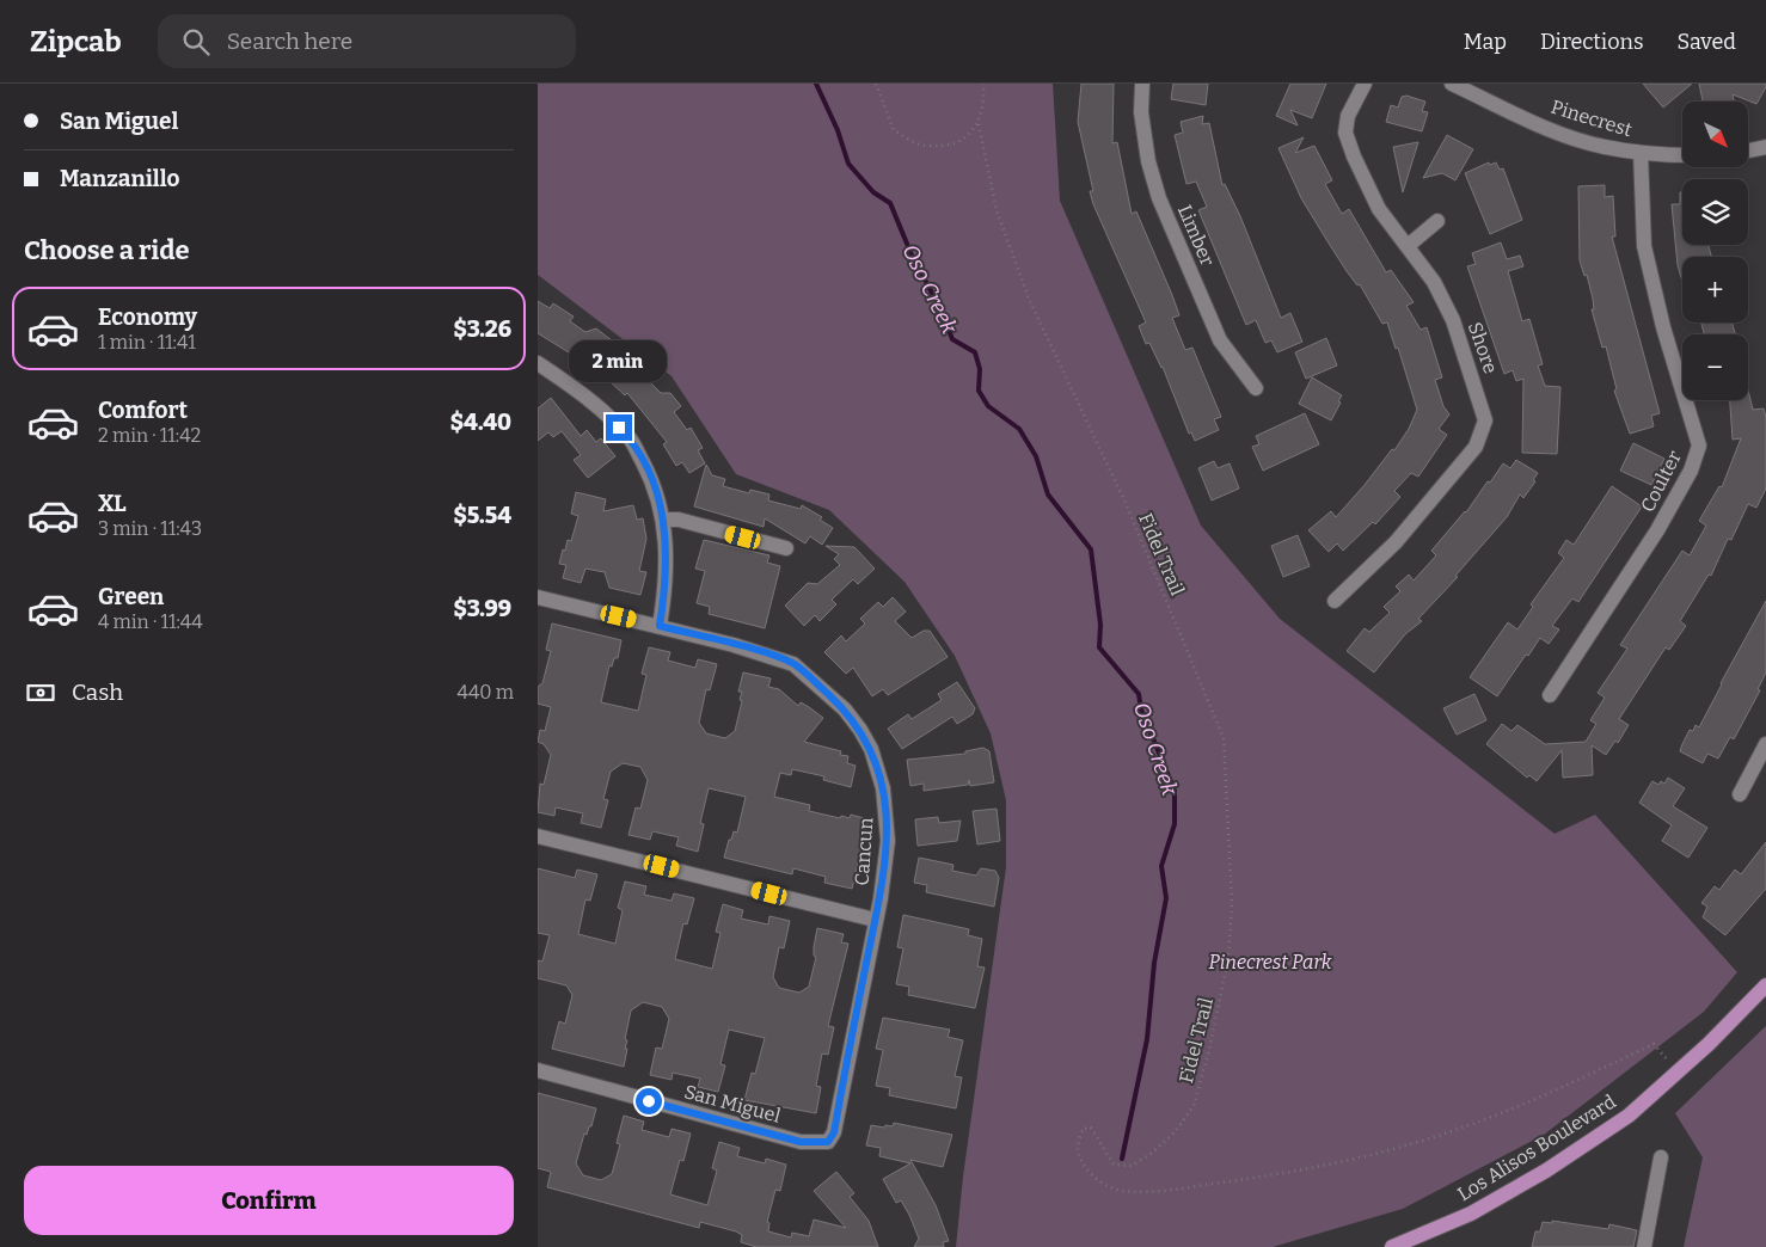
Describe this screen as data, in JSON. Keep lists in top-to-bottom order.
{
  "streets": {
    "main road": ["Los Alisos Boulevard"],
    "street": [
      "Pinecrest",
      "Limber",
      "Shore",
      "Coulter",
      "Cancun",
      "San Miguel"
    ],
    "path": ["Fidel Trail"]
  },
  "crossings": [
    ["Pinecrest", "Coulter"],
    ["Fidel Trail", "Los Alisos Boulevard"],
    ["Cancun", "San Miguel"]
  ],
  "water": ["Oso Creek"],
  "parks": ["Pinecrest Park"],
  "north": "bottom right",
  "page": {
    "header": "Zipcab",
    "search": "Search here",
    "nav": ["Map", "Directions", "Saved"],
    "banner": ["San Miguel", "Manzanillo"],
    "map_buttons": ["+", "−"],
    "heading": "Choose a ride",
    "list": [
      {
        "name": "Economy",
        "note": "1 min · 11:41",
        "value": "$3.26"
      },
      {
        "name": "Comfort",
        "note": "2 min · 11:42",
        "value": "$4.40"
      },
      {
        "name": "XL",
        "note": "3 min · 11:43",
        "value": "$5.54"
      },
      {
        "name": "Green",
        "note": "4 min · 11:44",
        "value": "$3.99"
      }
    ],
    "bubble": "2 min",
    "pay": ["Cash", "440 m"],
    "buttons": "Confirm"
  }
}
